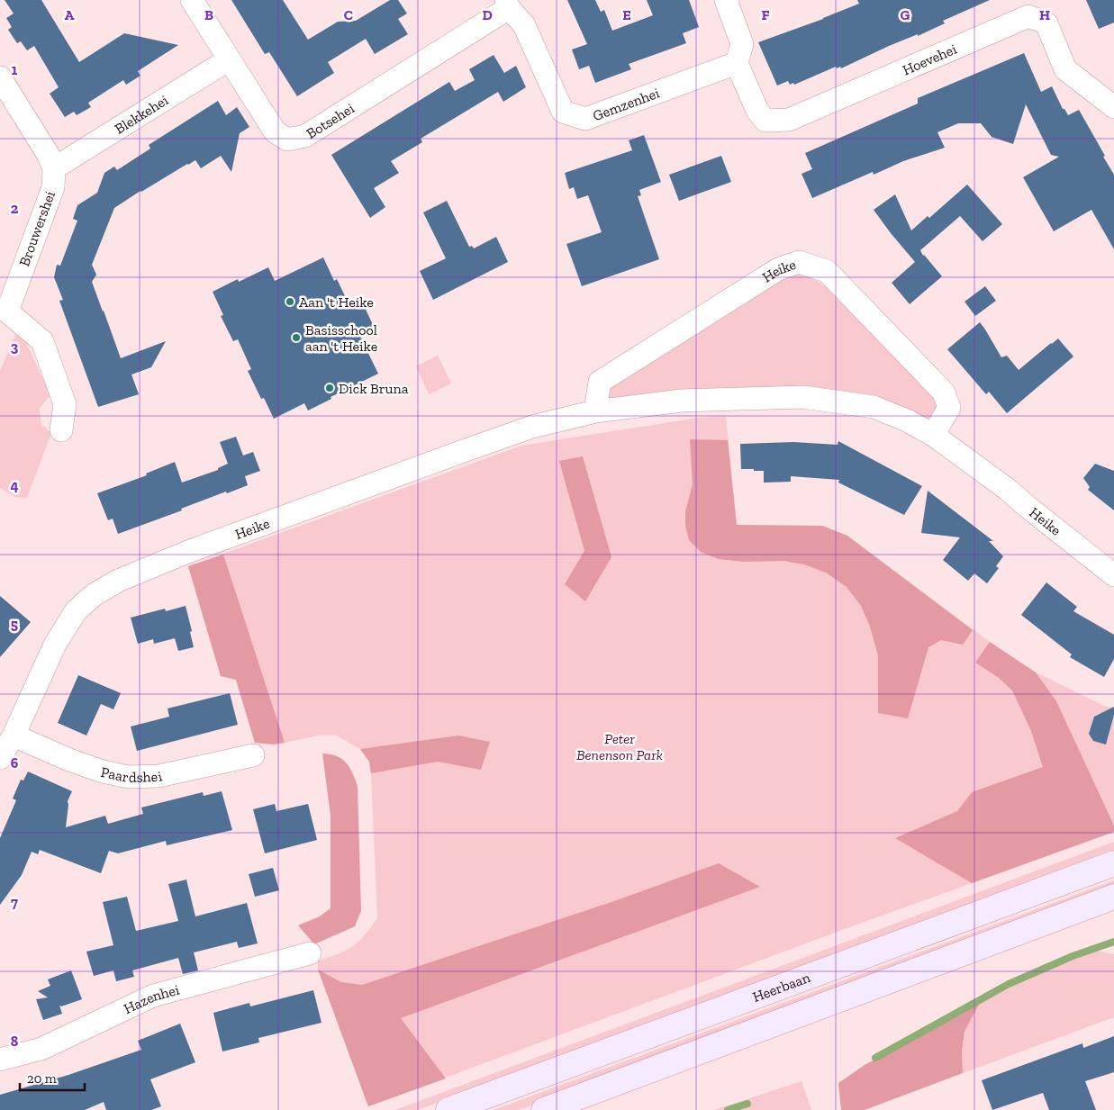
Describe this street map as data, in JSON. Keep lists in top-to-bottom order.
{
  "streets": {
    "main road": ["Heerbaan"],
    "street": [
      "Hoevehei",
      "Gemzenhei",
      "Blekkehei",
      "Botsehei",
      "Brouwershei",
      "Heike",
      "Paardshei",
      "Hazenhei"
    ]
  },
  "crossings": [
    ["Hoevehei", "Gemzenhei"],
    ["Gemzenhei", "Botsehei"],
    ["Blekkehei", "Botsehei"],
    ["Blekkehei", "Brouwershei"],
    ["Heike", "Paardshei"]
  ],
  "parks": ["Peter Benenson Park"],
  "places": ["Aan 't Heike", "Basisschool aan 't Heike", "Dick Bruna"],
  "scale_bar": "20 m",
  "grid": {
    "columns": [
      "A",
      "B",
      "C",
      "D",
      "E",
      "F",
      "G",
      "H"
    ],
    "rows": [
      "1",
      "2",
      "3",
      "4",
      "5",
      "6",
      "7",
      "8"
    ]
  }
}
